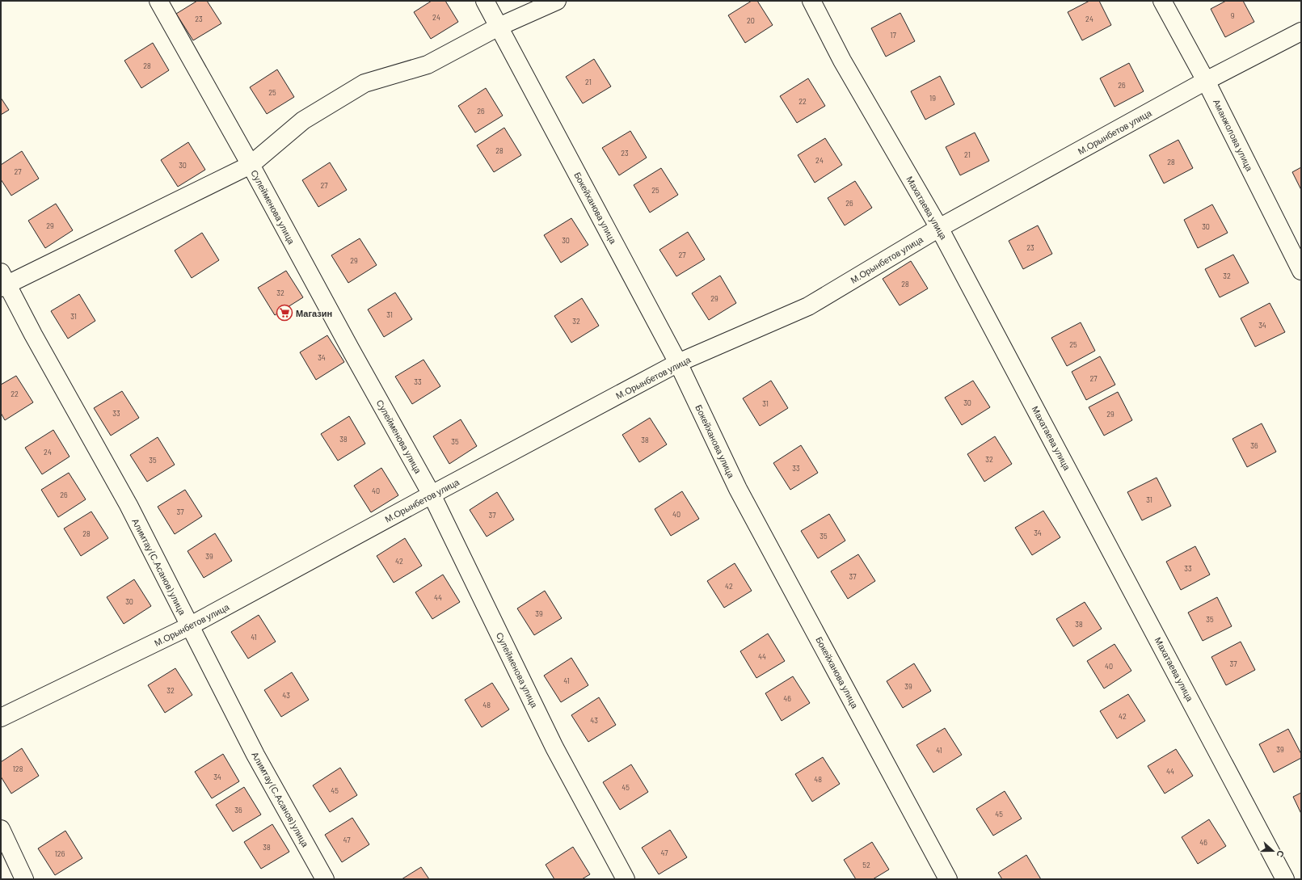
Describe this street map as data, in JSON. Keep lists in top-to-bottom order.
{
  "streets": {
    "street": [
      "М.Орынбетов улица",
      "Аманжолова улица",
      "Сулейменова улица",
      "Бокейханова улица",
      "Махатаева улица",
      "Алимтау (С.Асанов) улица"
    ]
  },
  "crossings": [
    ["М.Орынбетов улица", "Аманжолова улица"],
    ["М.Орынбетов улица", "Сулейменова улица"],
    ["М.Орынбетов улица", "Бокейханова улица"],
    ["М.Орынбетов улица", "Махатаева улица"],
    ["М.Орынбетов улица", "Алимтау (С.Асанов) улица"]
  ],
  "places": {
    "supermarket": ["Магазин"]
  },
  "house_numbers": [
    "9",
    "24",
    "23",
    "24",
    "20",
    "17",
    "28",
    "21",
    "26",
    "25",
    "19",
    "22",
    "26",
    "28",
    "23",
    "21",
    "24",
    "28",
    "30",
    "27",
    "27",
    "25",
    "26",
    "29",
    "30",
    "30",
    "23",
    "27",
    "29",
    "32",
    "28",
    "32",
    "29",
    "31",
    "31",
    "32",
    "34",
    "25",
    "34",
    "27",
    "33",
    "22",
    "30",
    "31",
    "33",
    "29",
    "38",
    "38",
    "35",
    "36",
    "24",
    "32",
    "35",
    "33",
    "40",
    "26",
    "31",
    "37",
    "40",
    "37",
    "34",
    "28",
    "35",
    "39",
    "42",
    "33",
    "37",
    "42",
    "44",
    "30",
    "39",
    "35",
    "38",
    "41",
    "44",
    "37",
    "40",
    "41",
    "39",
    "32",
    "43",
    "46",
    "48",
    "42",
    "43",
    "39",
    "41",
    "128",
    "44",
    "34",
    "48",
    "45",
    "45",
    "36",
    "45",
    "47",
    "46",
    "38",
    "47",
    "126",
    "52"
  ],
  "north": "right"
}
